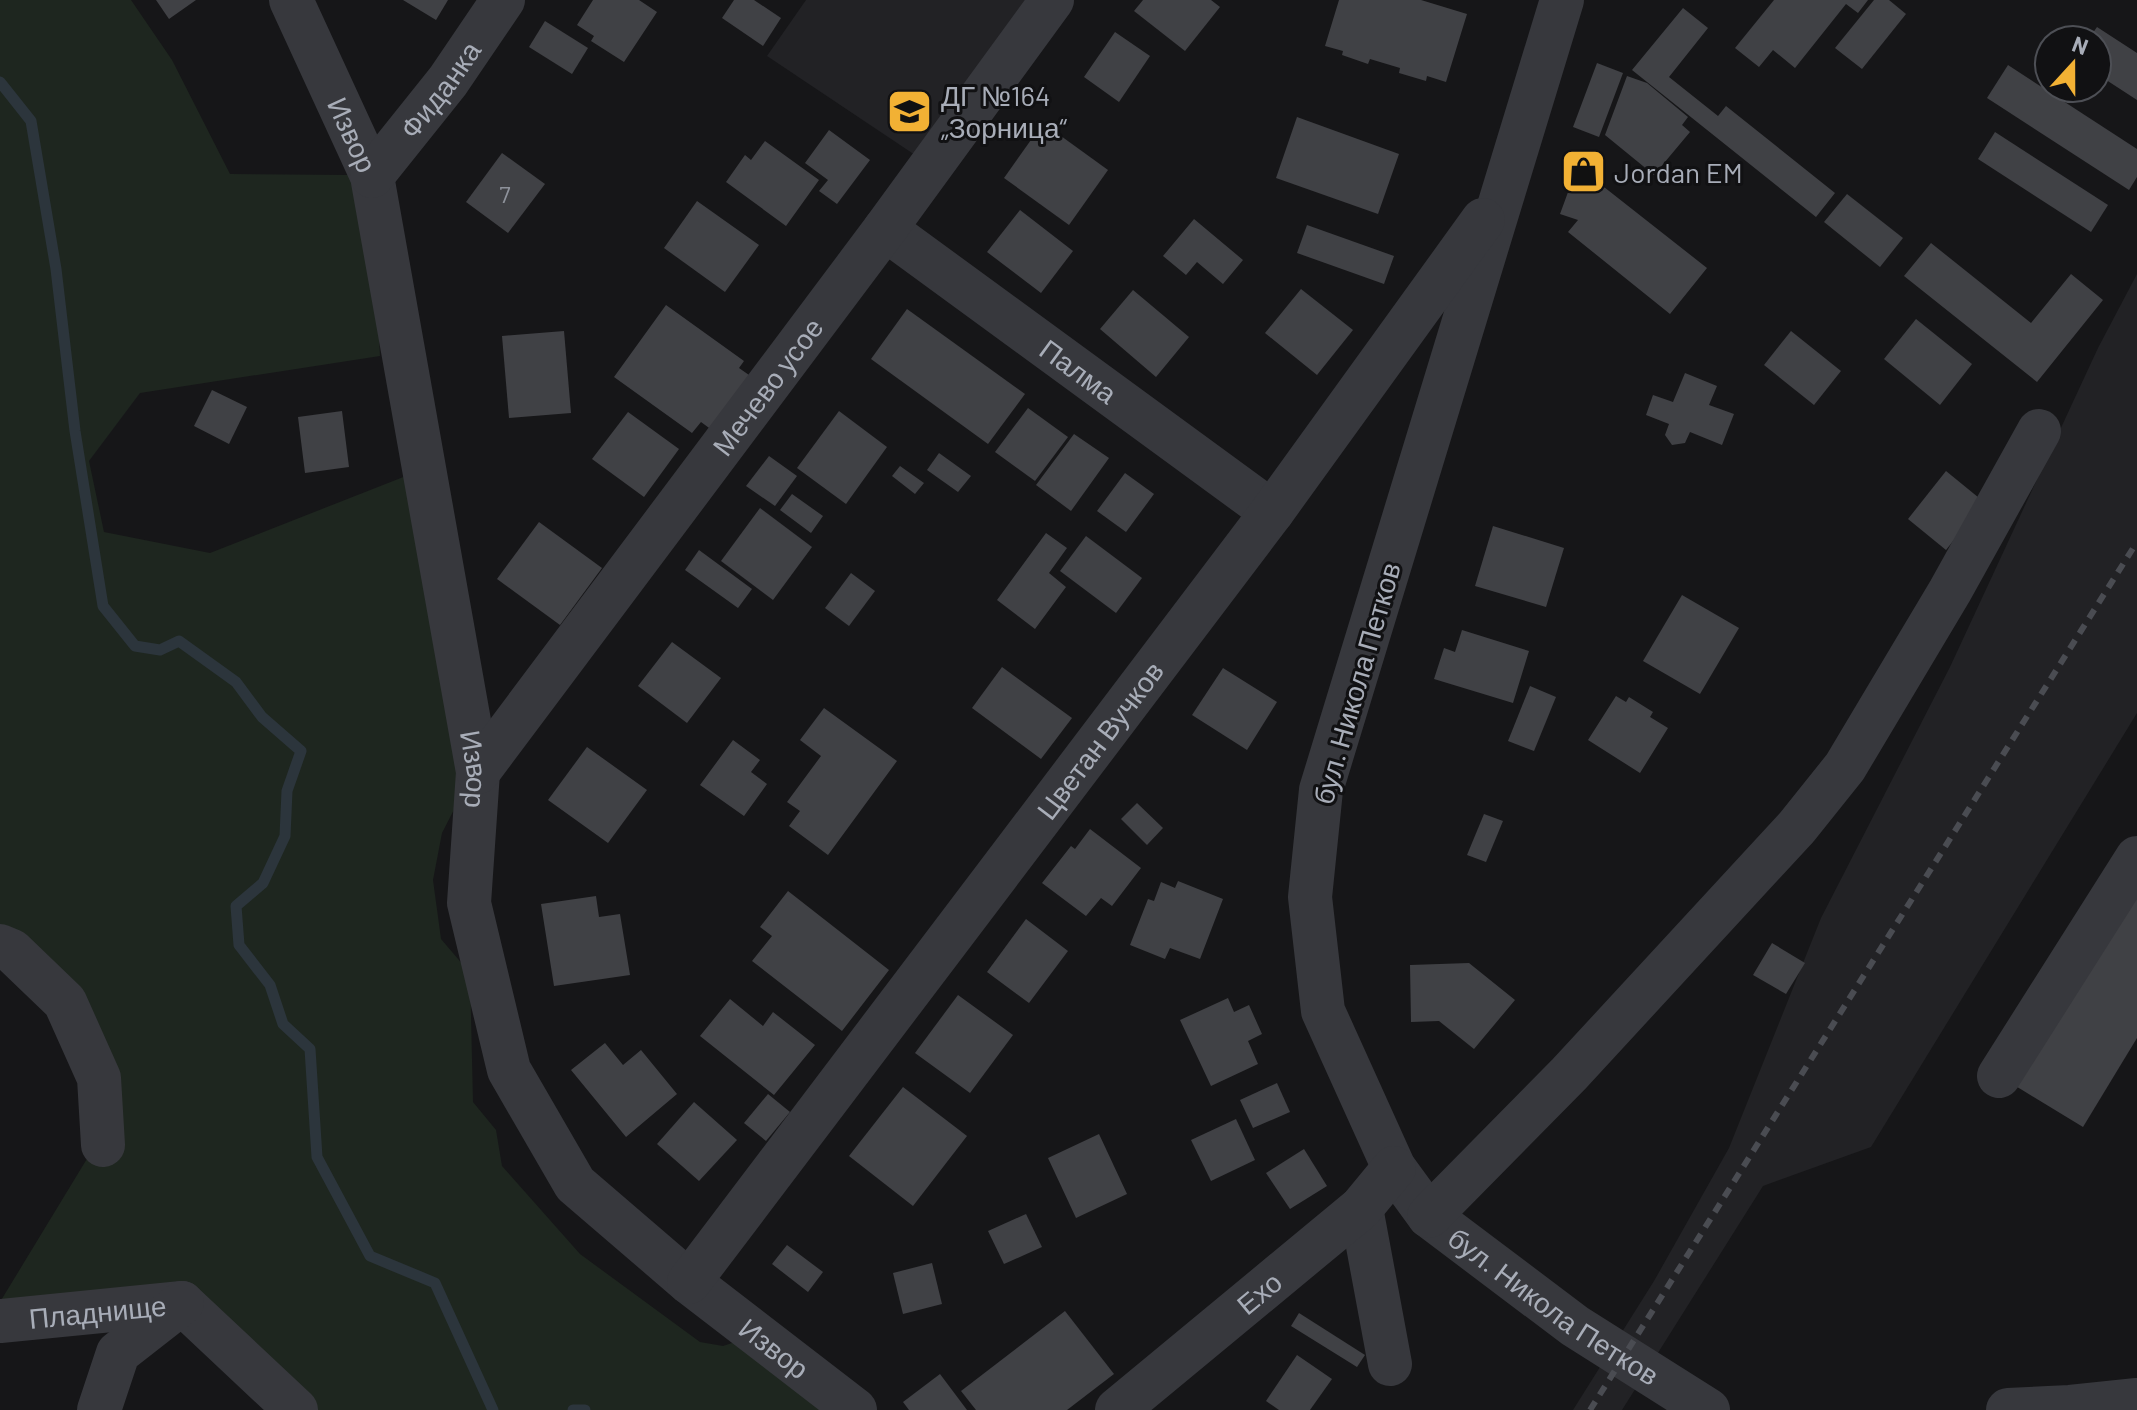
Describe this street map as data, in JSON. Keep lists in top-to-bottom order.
{
  "streets": {
    "street": [
      "Фиданка",
      "Извор",
      "Палма",
      "Мечево усое",
      "бул. Никола Петков",
      "Цветан Вучков",
      "Ехо",
      "Пладнище"
    ]
  },
  "crossings": [
    ["Фиданка", "Извор"],
    ["Извор", "Мечево усое"],
    ["Извор", "Цветан Вучков"],
    ["Палма", "Мечево усое"],
    ["Палма", "Цветан Вучков"],
    ["бул. Никола Петков", "Цветан Вучков"],
    ["бул. Никола Петков", "Ехо"]
  ],
  "places": {
    "school or university": ["ДГ №164 „Зорница“"],
    "shop": ["Jordan EM"]
  },
  "house_numbers": ["7"],
  "north": "top"
}
